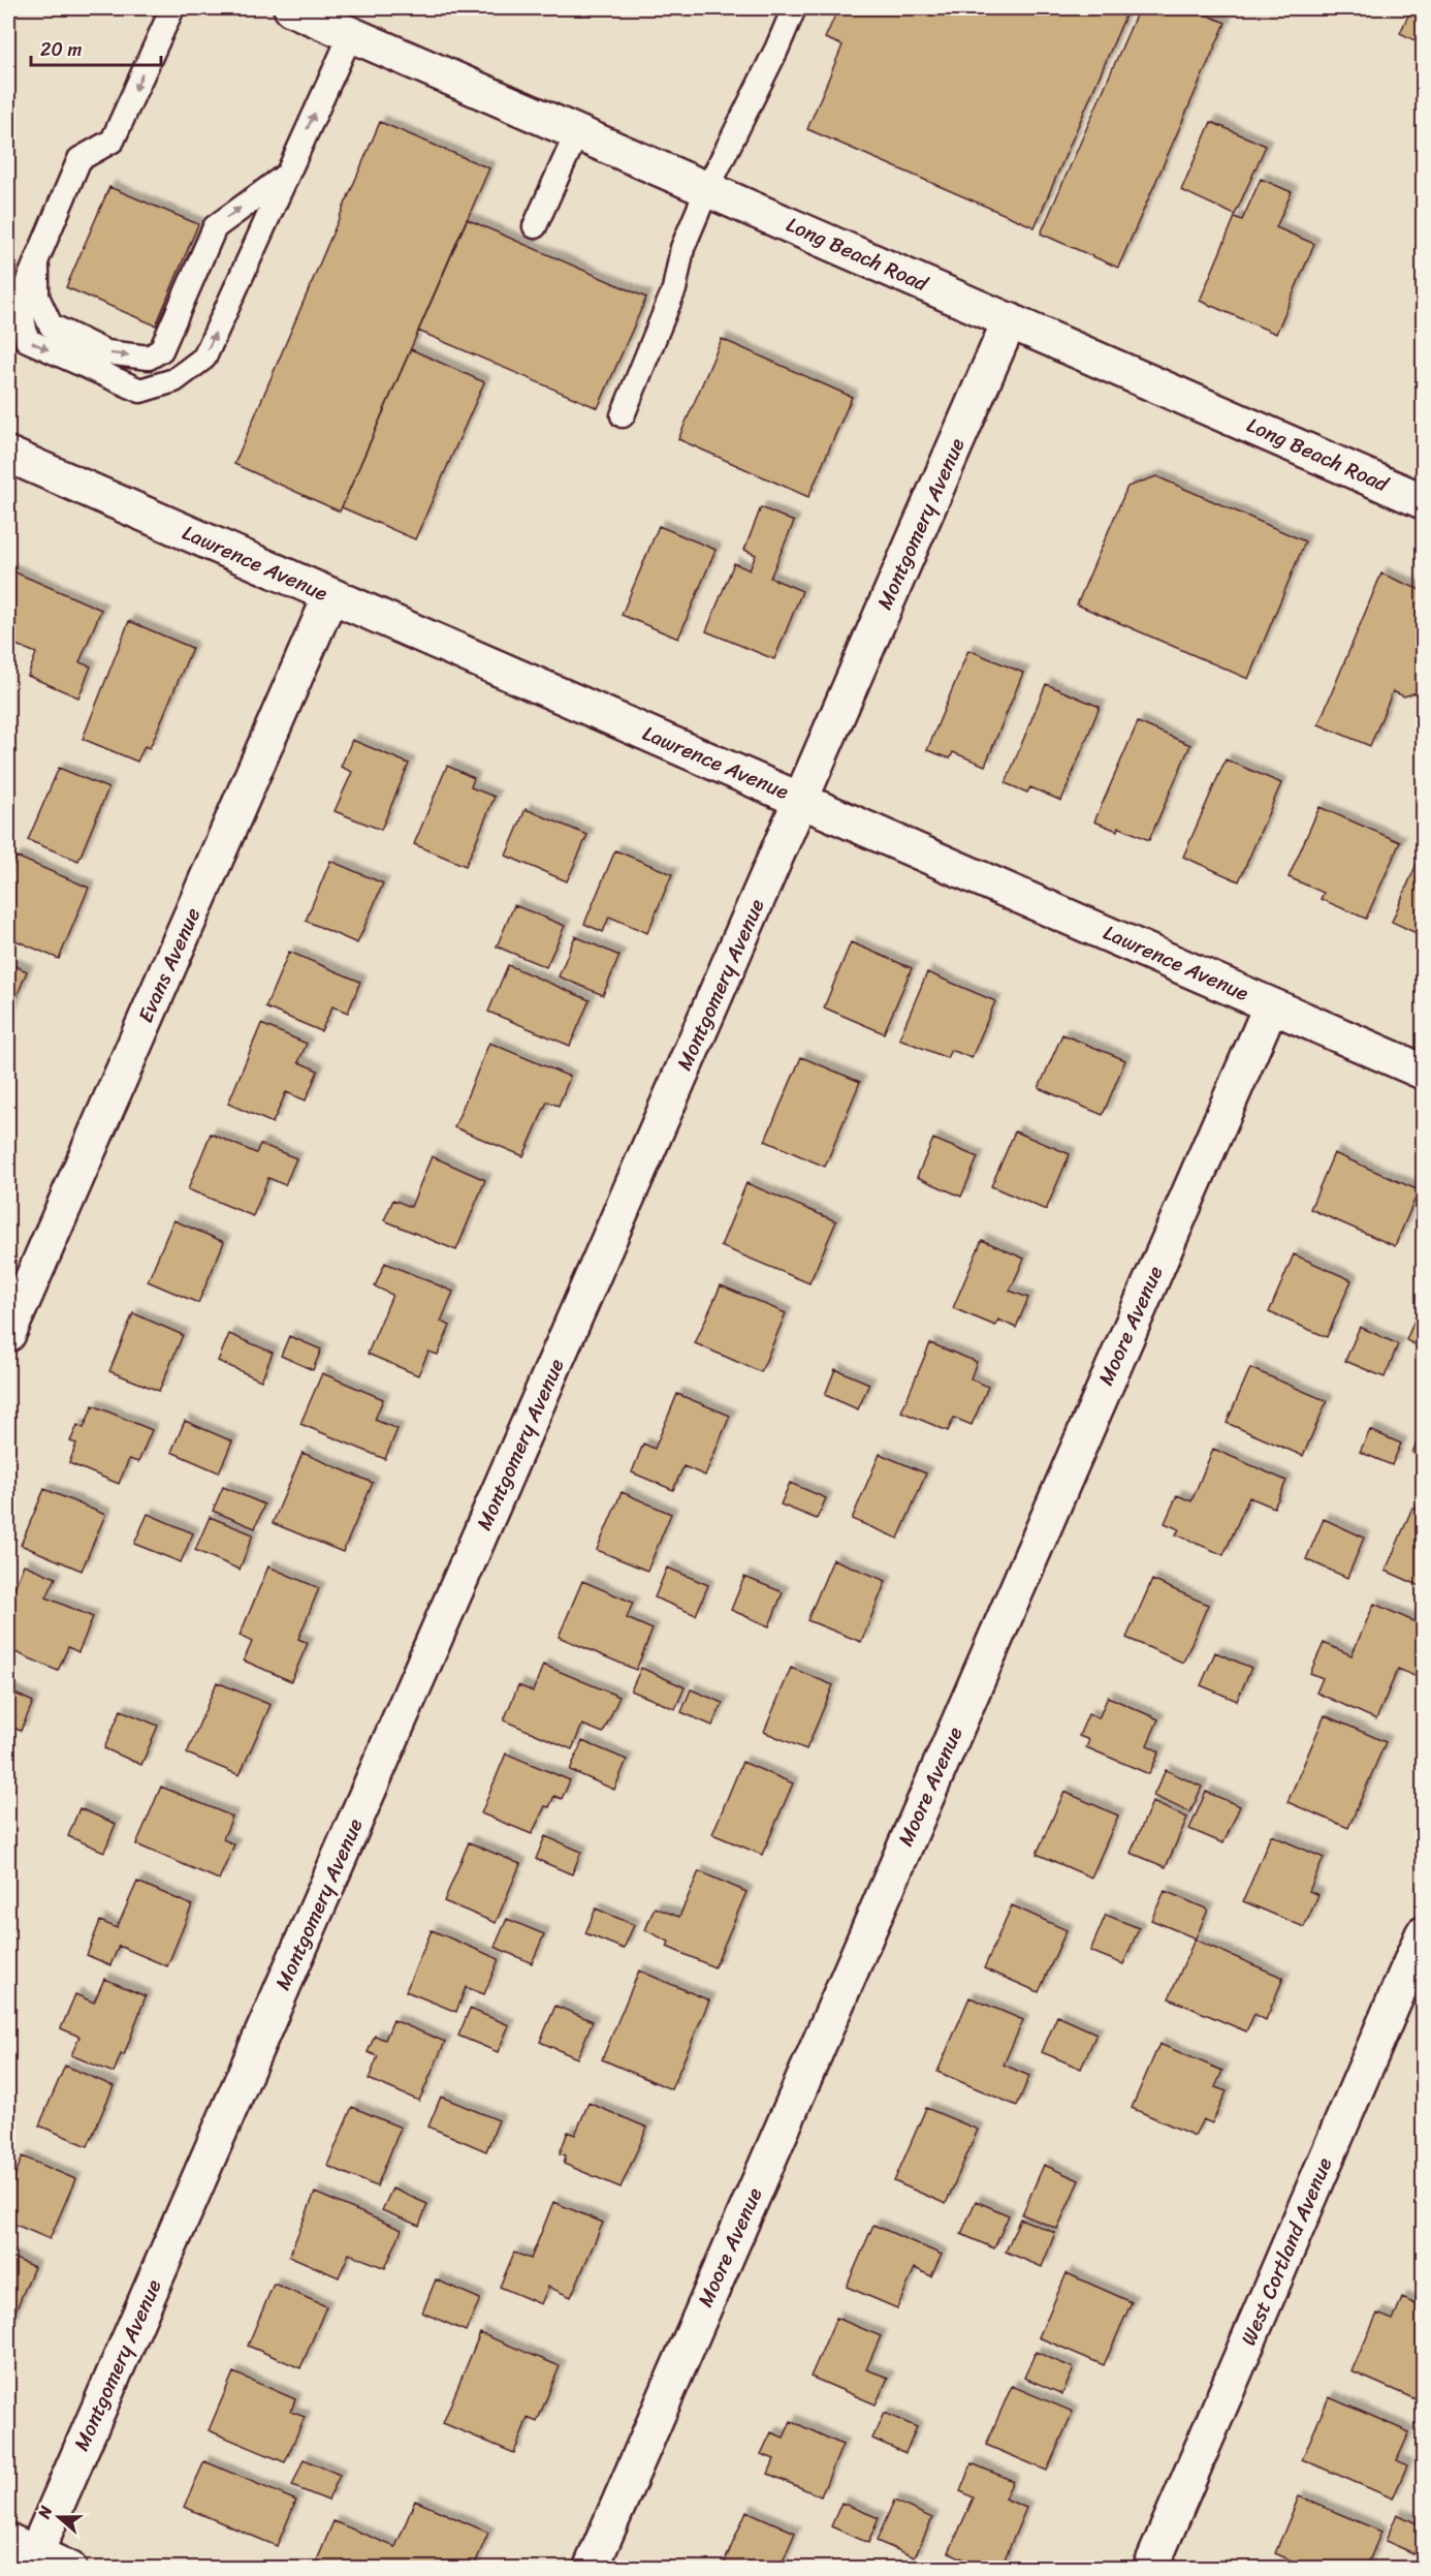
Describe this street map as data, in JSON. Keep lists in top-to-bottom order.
{
  "streets": {
    "street": [
      "Long Beach Road",
      "Montgomery Avenue",
      "Lawrence Avenue",
      "Evans Avenue",
      "Moore Avenue",
      "West Cortland Avenue"
    ]
  },
  "crossings": [
    ["Long Beach Road", "Montgomery Avenue"],
    ["Montgomery Avenue", "Lawrence Avenue"],
    ["Lawrence Avenue", "Evans Avenue"],
    ["Lawrence Avenue", "Moore Avenue"]
  ],
  "scale_bar": "20 m",
  "north": "left"
}
